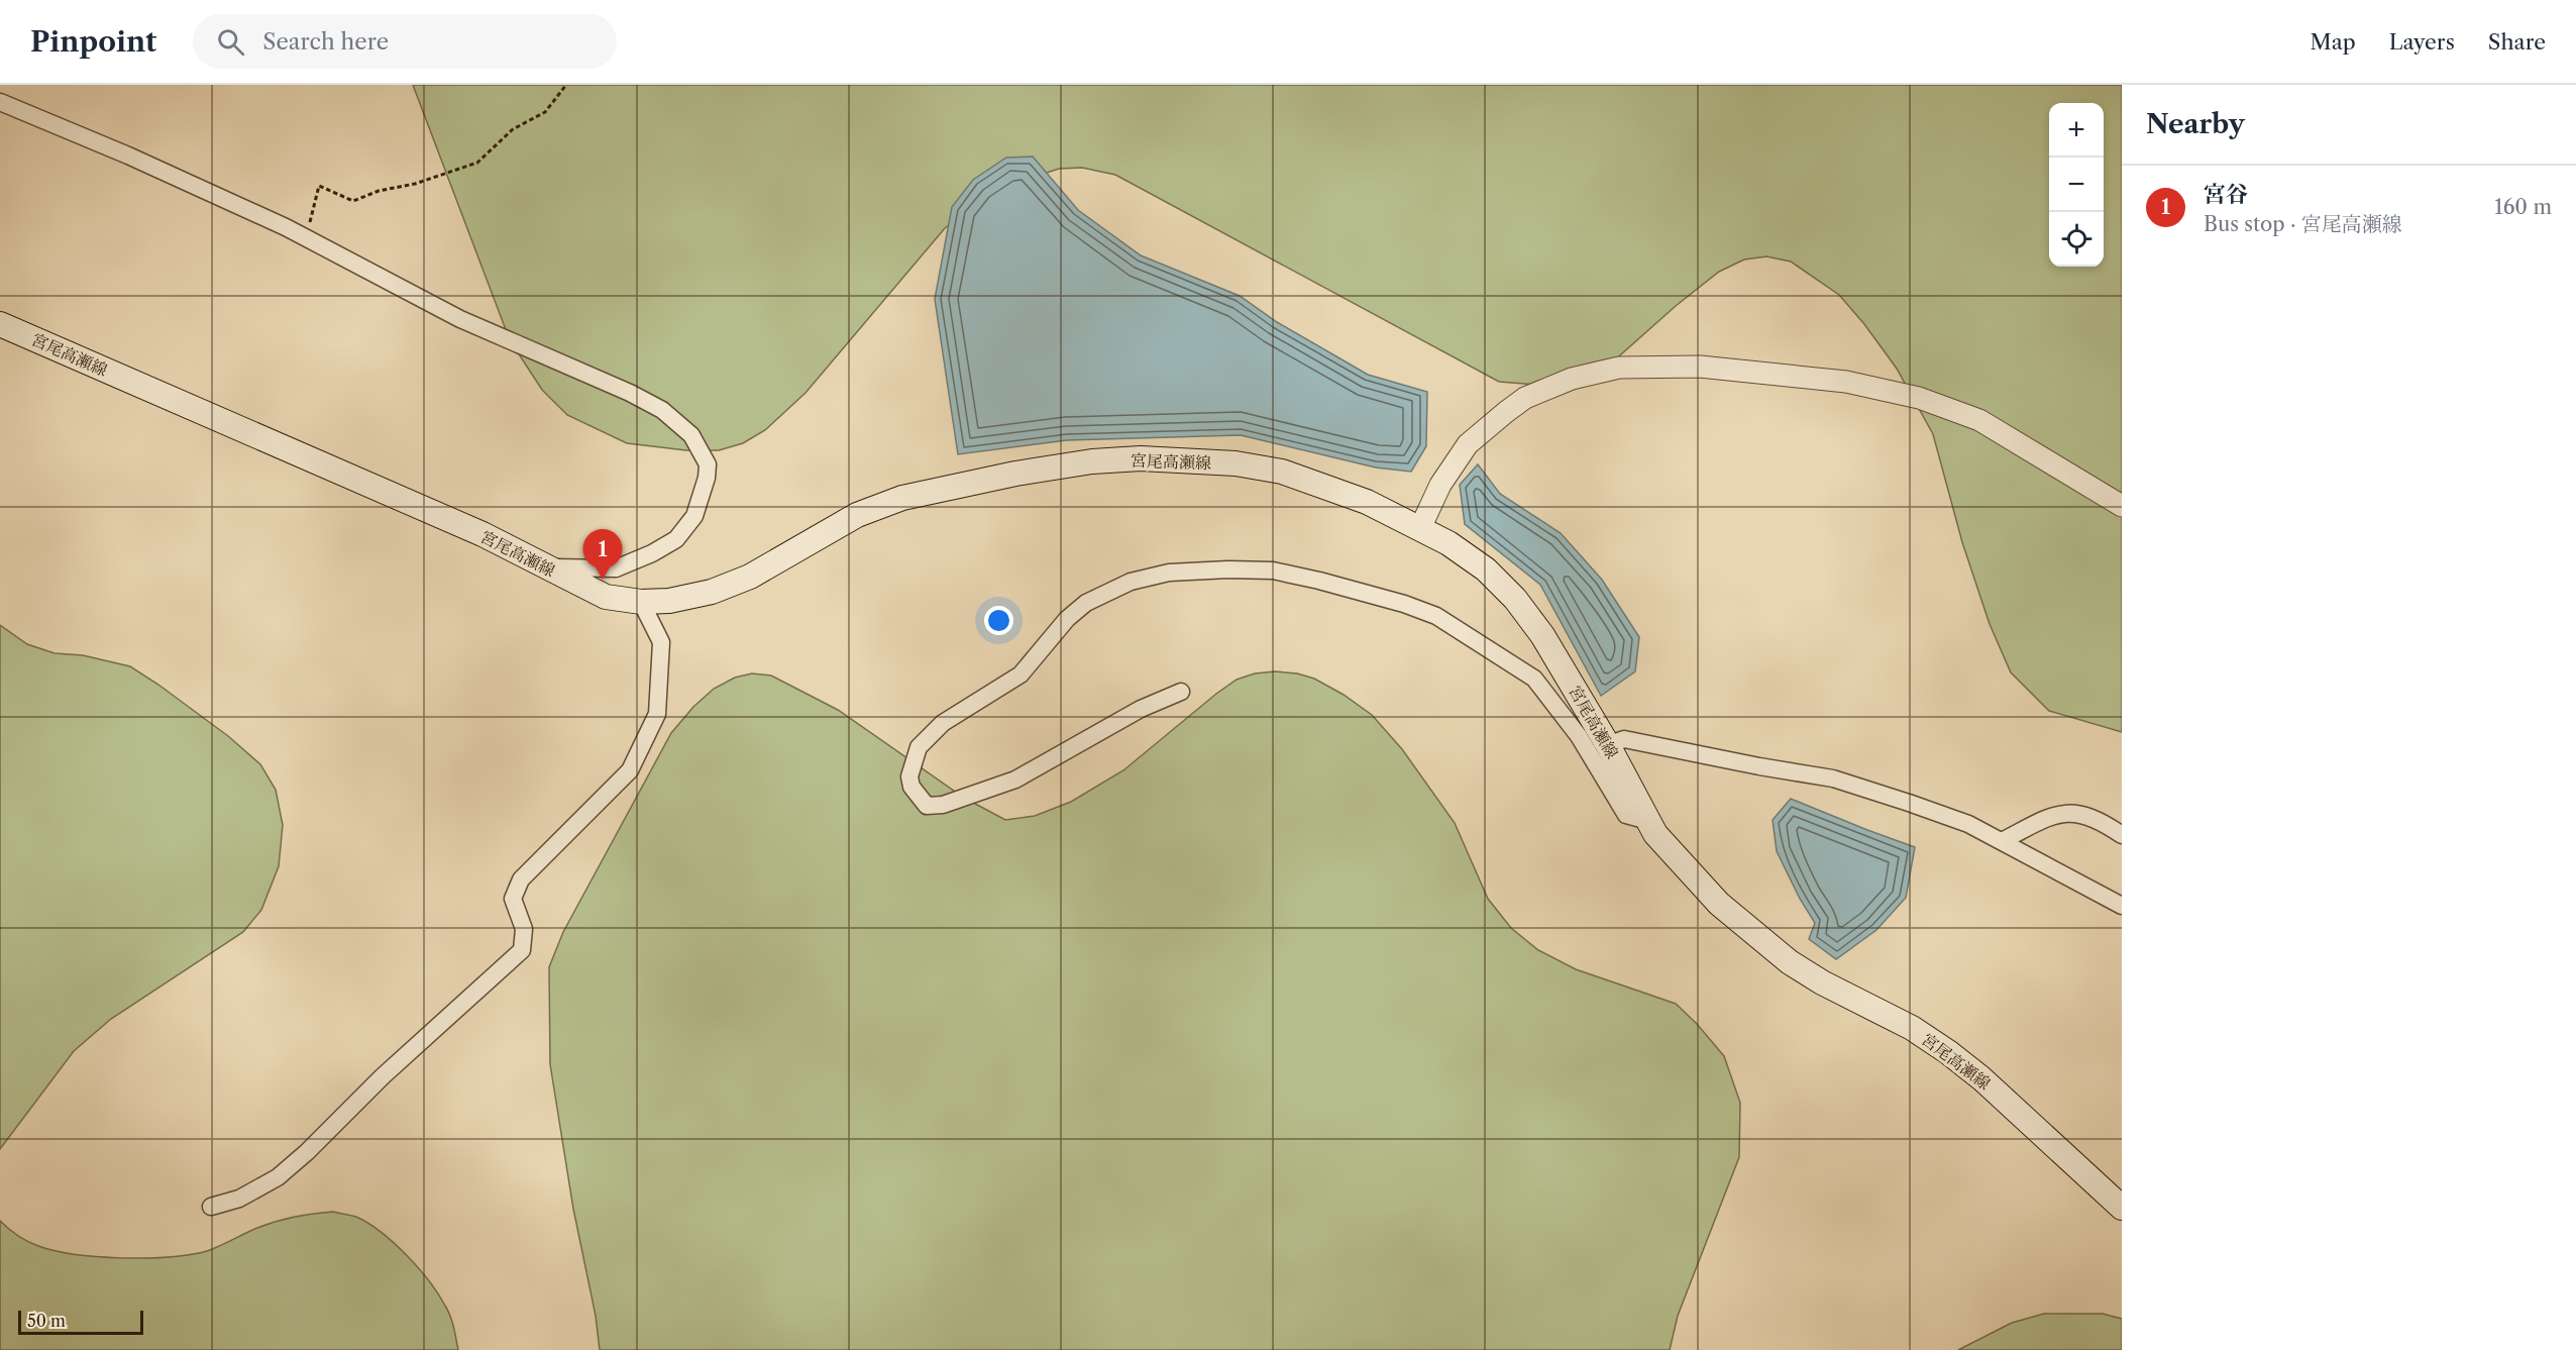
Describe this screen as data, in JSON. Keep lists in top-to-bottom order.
{
  "streets": {
    "main road": ["宮尾高瀬線"]
  },
  "scale_bar": "50 m",
  "page": {
    "header": "Pinpoint",
    "search": "Search here",
    "nav": ["Map", "Layers", "Share"],
    "heading": "Nearby",
    "map_buttons": ["+", "−"],
    "list": [
      {
        "mark": "1",
        "name": "宮谷",
        "note": "Bus stop · 宮尾高瀬線",
        "value": "160 m"
      }
    ],
    "pins": "1",
    "scale": "50 m"
  }
}
